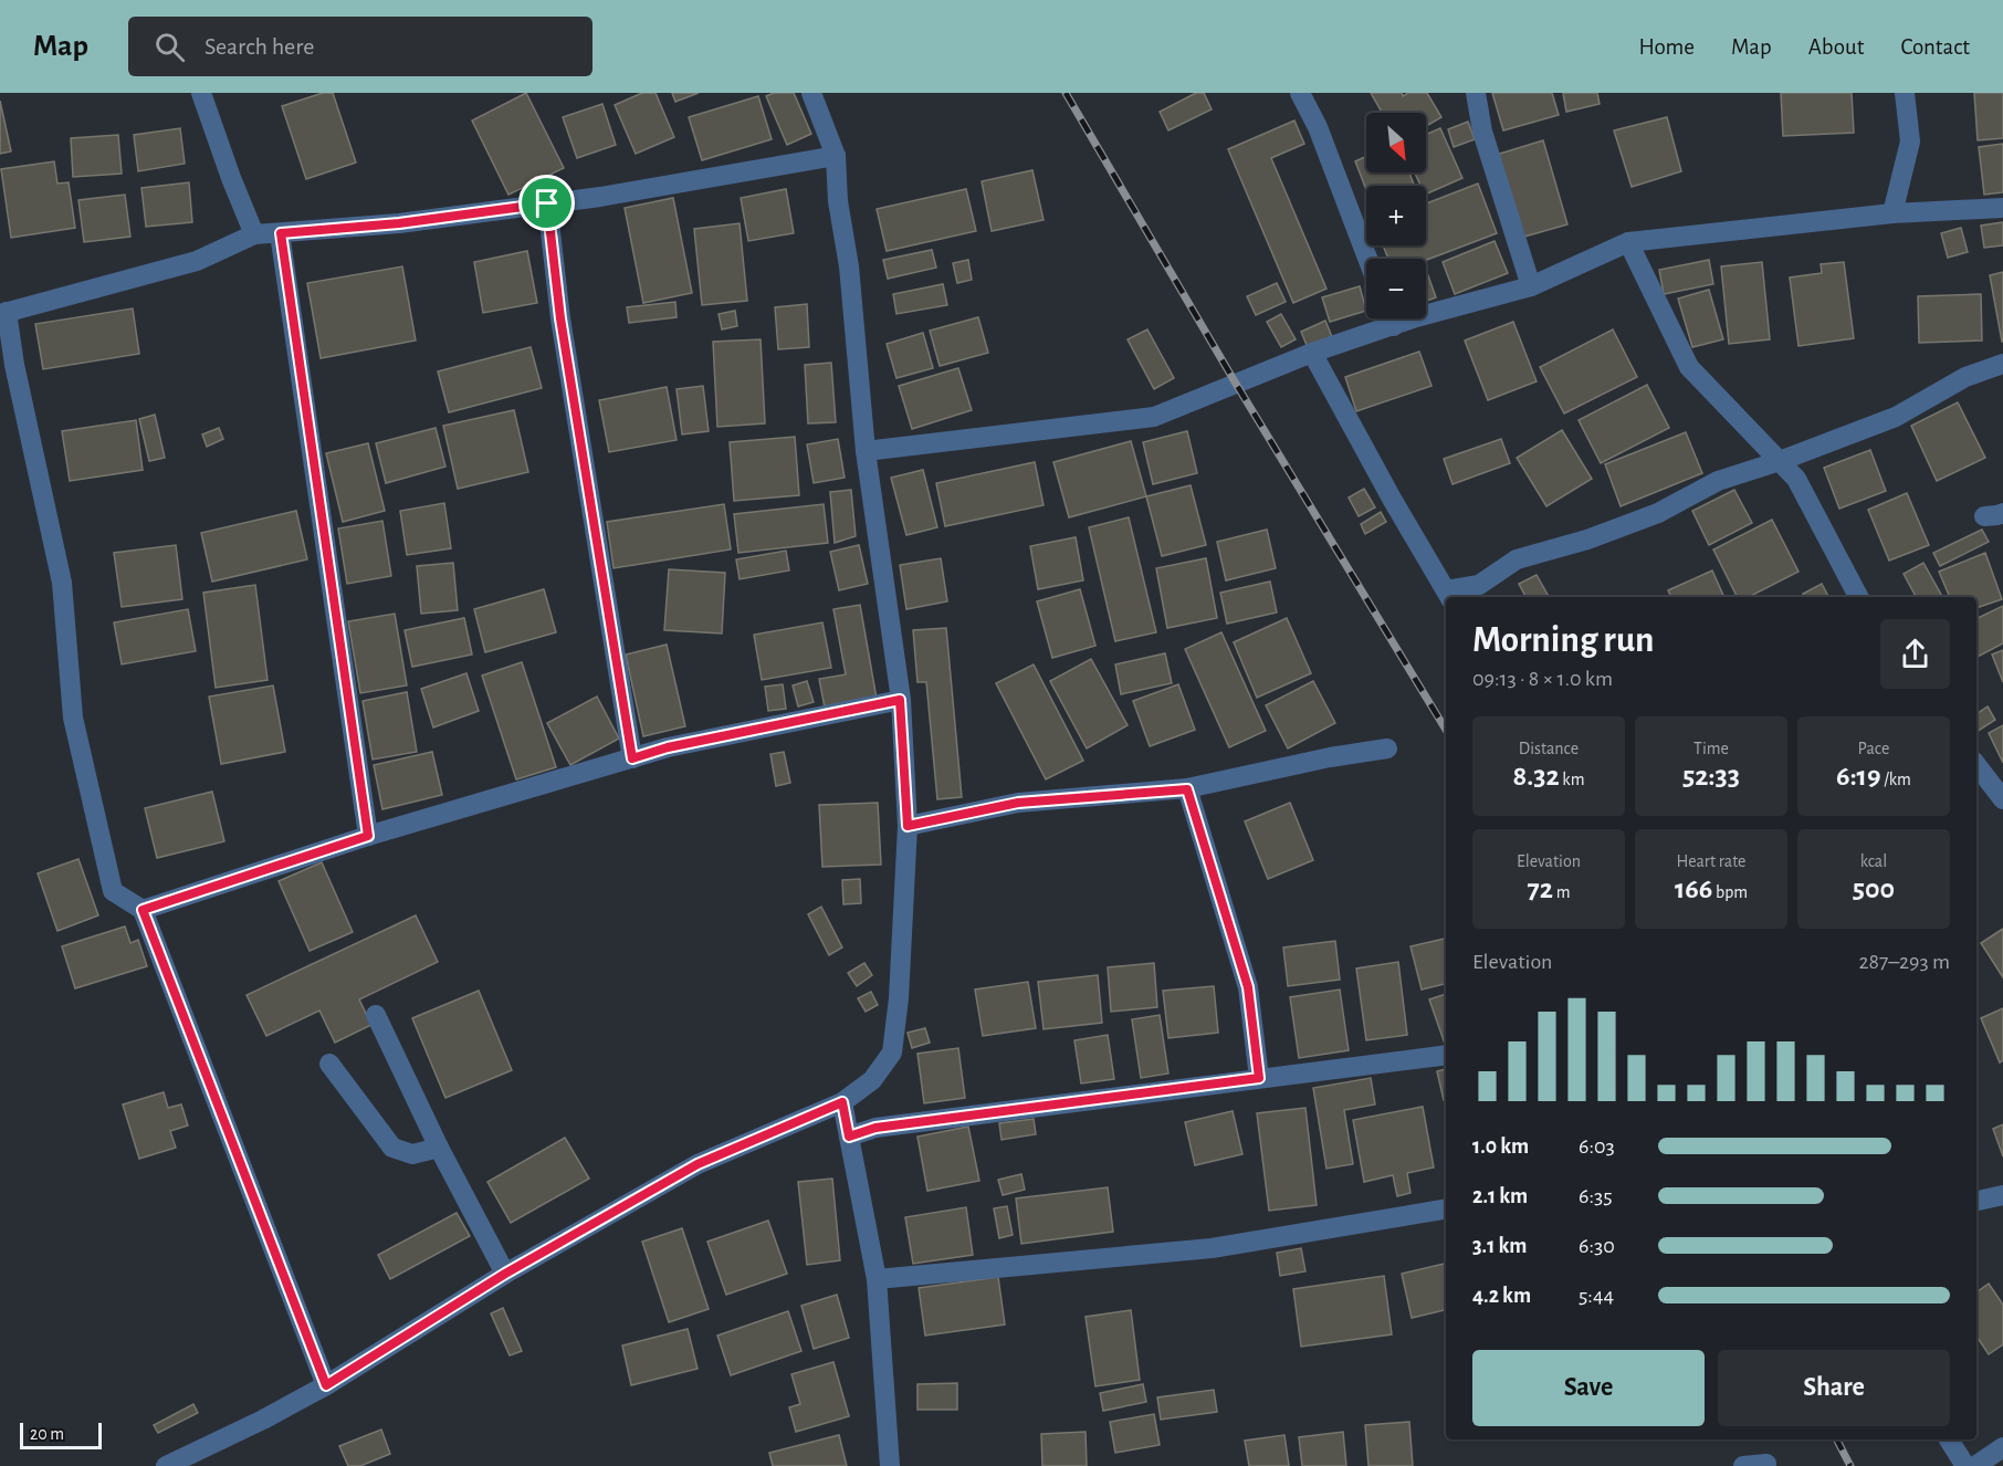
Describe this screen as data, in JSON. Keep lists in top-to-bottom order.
{
  "scale_bar": "20 m",
  "north": "bottom right",
  "page": {
    "header": "Map",
    "search": "Search here",
    "nav": [
      "Home",
      "Map",
      "About",
      "Contact"
    ],
    "map_buttons": ["+", "−"],
    "heading": ["Morning run", "09:13 · 8 × 1.0 km"],
    "stats": [
      ["Distance", "8.32 km"],
      ["Time", "52:33"],
      ["Pace", "6:19 /km"],
      ["Elevation", "72 m"],
      ["Heart rate", "166 bpm"],
      ["kcal", "500"]
    ],
    "chart": ["Elevation", "287–293 m"],
    "list": [
      {
        "name": "1.0 km",
        "note": "6:03"
      },
      {
        "name": "2.1 km",
        "note": "6:35"
      },
      {
        "name": "3.1 km",
        "note": "6:30"
      },
      {
        "name": "4.2 km",
        "note": "5:44"
      }
    ],
    "buttons": ["Save", "Share"],
    "scale": "20 m"
  }
}
